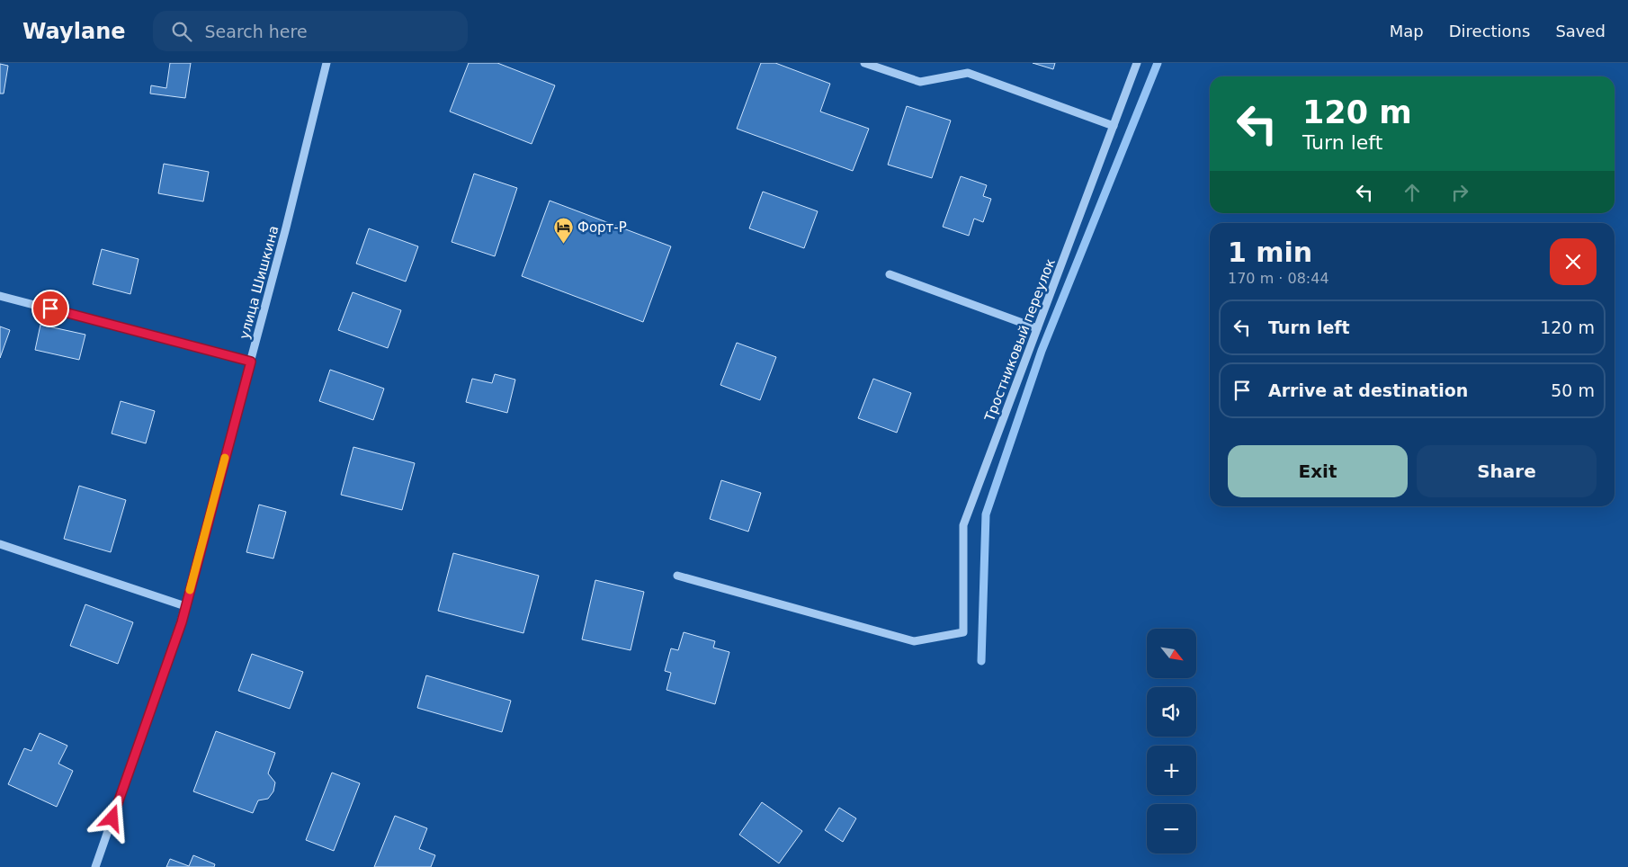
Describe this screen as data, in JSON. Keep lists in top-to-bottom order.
{
  "streets": {
    "street": ["улица Шишкина", "Тростниковый переулок"]
  },
  "places": {
    "hotel": ["Форт-Р"]
  },
  "north": "bottom right",
  "page": {
    "header": "Waylane",
    "search": "Search here",
    "nav": ["Map", "Directions", "Saved"],
    "turn": ["120 m", "Turn left"],
    "heading": ["1 min", "170 m · 08:44"],
    "list": [
      {
        "name": "Turn left",
        "value": "120 m"
      },
      {
        "name": "Arrive at destination",
        "value": "50 m"
      }
    ],
    "buttons": ["Exit", "Share"],
    "map_buttons": ["+", "−"]
  }
}
